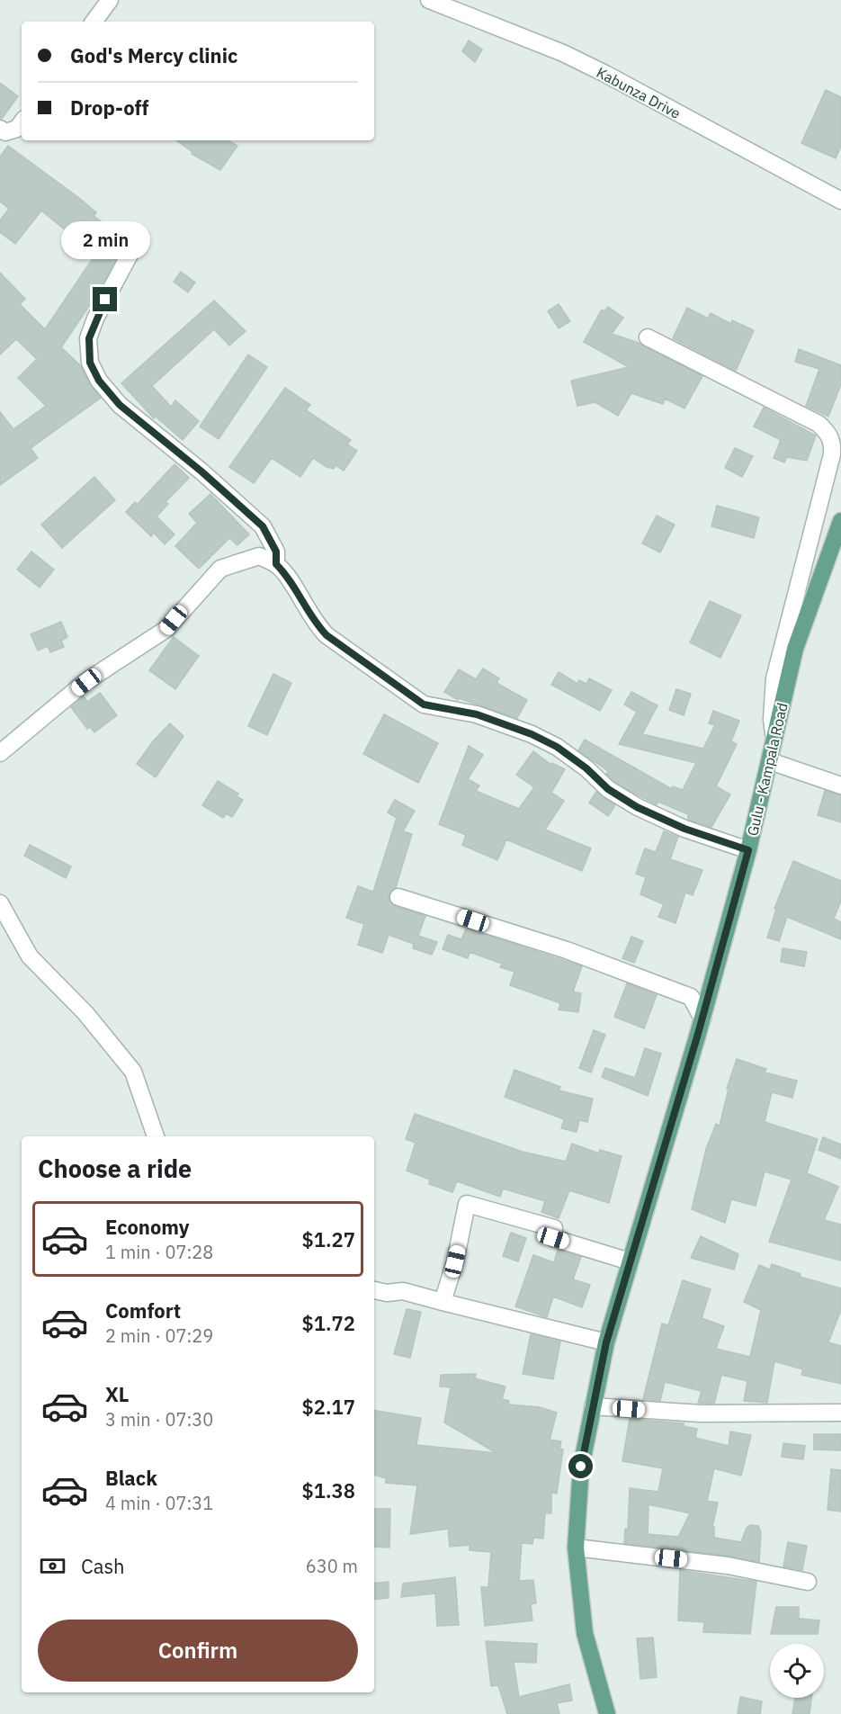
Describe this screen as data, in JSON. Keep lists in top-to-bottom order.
{
  "streets": {
    "main road": ["Gulu - Kampala Road"],
    "street": ["Kabunza Drive"]
  },
  "page": {
    "banner": ["God's Mercy clinic", "Drop-off"],
    "bubble": "2 min",
    "heading": "Choose a ride",
    "list": [
      {
        "name": "Economy",
        "note": "1 min · 07:28",
        "value": "$1.27"
      },
      {
        "name": "Comfort",
        "note": "2 min · 07:29",
        "value": "$1.72"
      },
      {
        "name": "XL",
        "note": "3 min · 07:30",
        "value": "$2.17"
      },
      {
        "name": "Black",
        "note": "4 min · 07:31",
        "value": "$1.38"
      }
    ],
    "pay": ["Cash", "630 m"],
    "buttons": "Confirm"
  }
}
